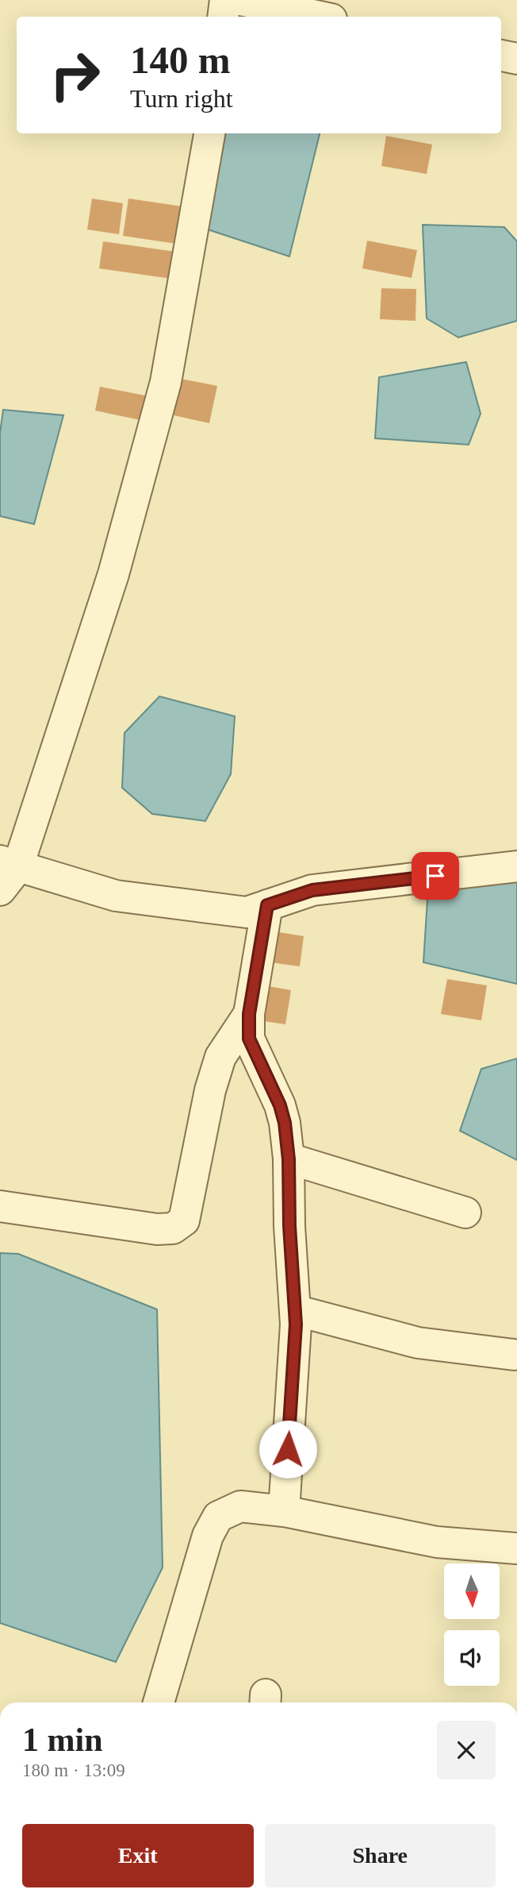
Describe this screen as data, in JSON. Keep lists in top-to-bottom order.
{
  "north": "bottom",
  "page": {
    "turn": ["140 m", "Turn right"],
    "heading": ["1 min", "180 m · 13:09"],
    "buttons": ["Exit", "Share"]
  }
}
